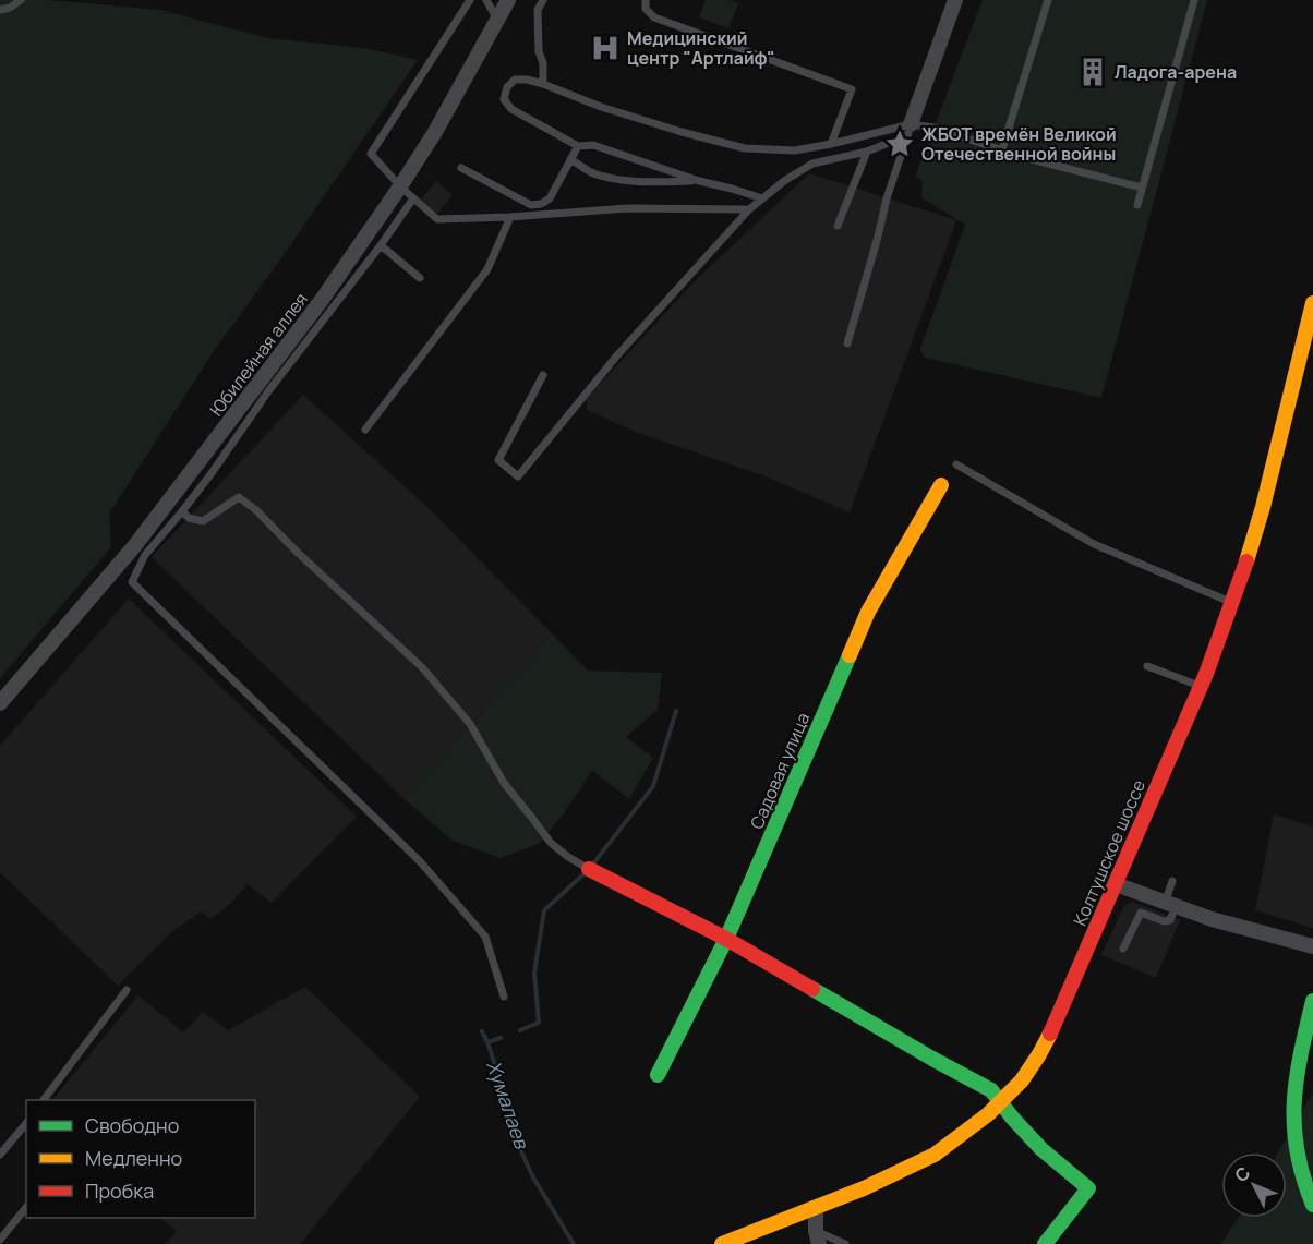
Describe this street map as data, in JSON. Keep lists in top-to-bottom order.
{
  "streets": {
    "street": ["Юбилейная аллея", "Садовая улица", "Колтушское шоссе"]
  },
  "water": ["Хумалаев"],
  "places": {
    "hospital": ["Медицинский центр \"Артлайф\""],
    "building": ["Ладога-арена"],
    "place": ["ЖБОТ времён Великой Отечественной войны"]
  },
  "legend": ["Свободно", "Медленно", "Пробка"],
  "north": "top left"
}
